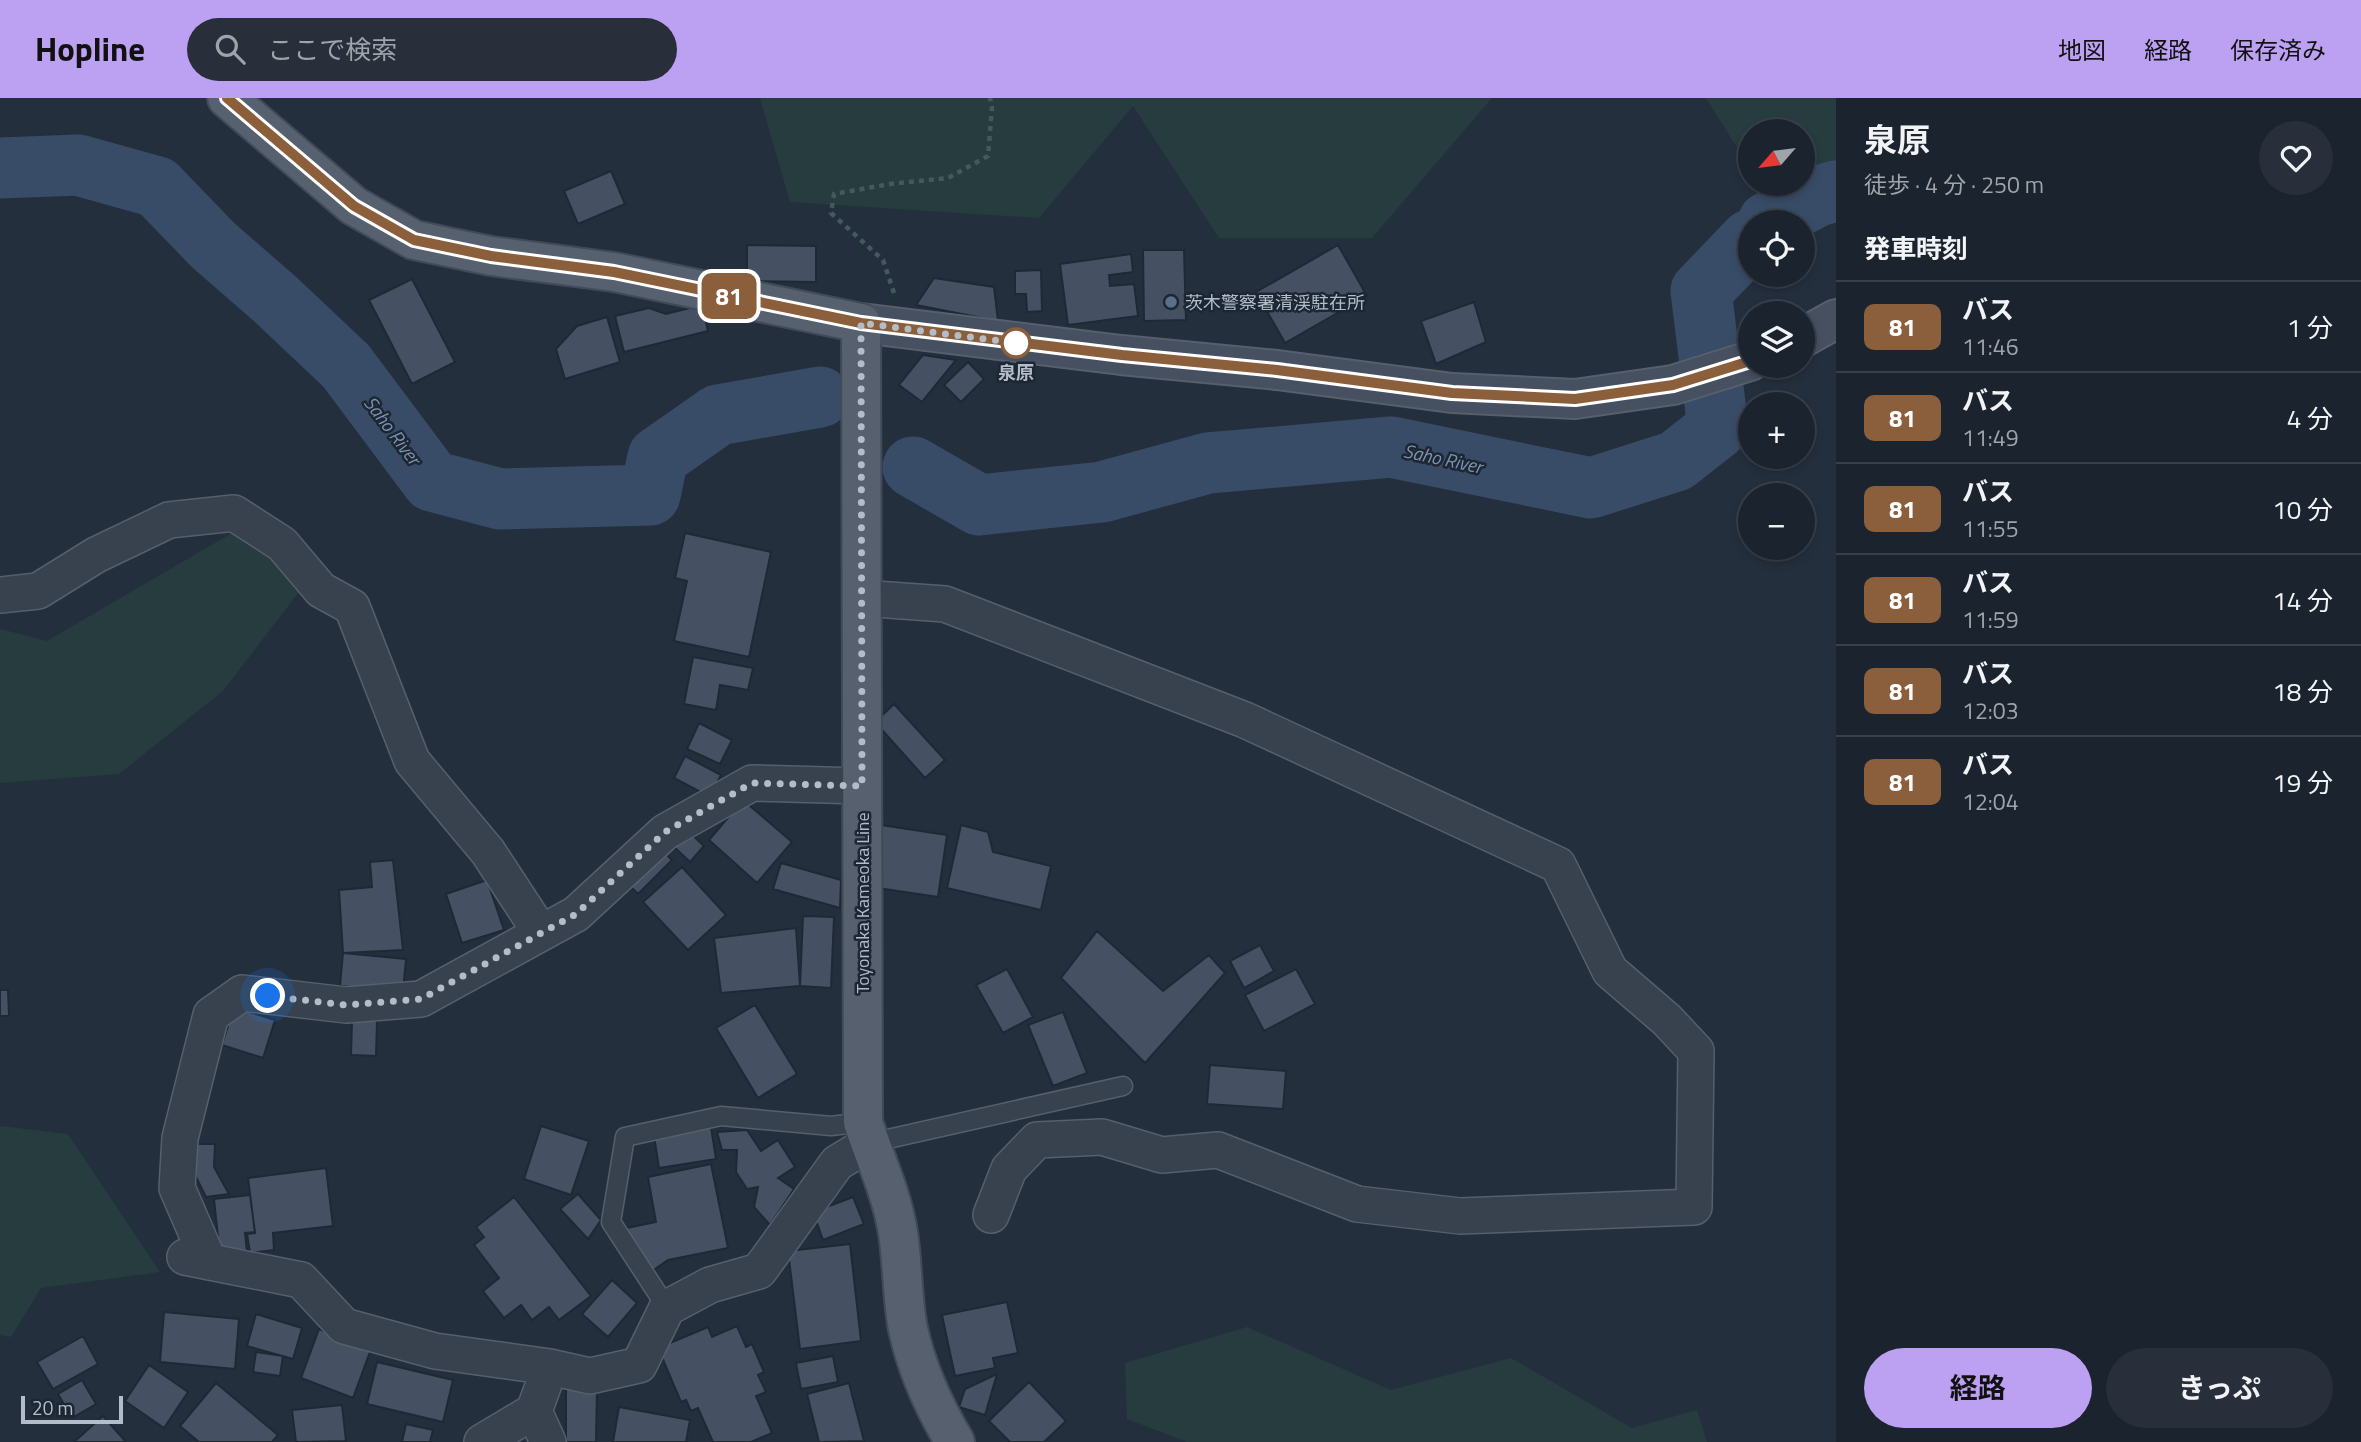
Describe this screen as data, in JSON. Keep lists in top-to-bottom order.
{
  "streets": {
    "main road": ["Toyonaka Kameoka Line"]
  },
  "water": ["Saho River"],
  "places": ["茨木警察署清渓駐在所", "泉原"],
  "lines": ["bus line 81"],
  "scale_bar": "20 m",
  "north": "bottom left",
  "page": {
    "header": "Hopline",
    "search": "ここで検索",
    "nav": ["地図", "経路", "保存済み"],
    "on_map": "81",
    "heading": [
      ["泉原", "徒歩 · 4 分 · 250 m"],
      "発車時刻"
    ],
    "map_buttons": ["+", "−"],
    "list": [
      {
        "mark": "81",
        "name": "バス",
        "note": "11:46",
        "value": "1 分"
      },
      {
        "mark": "81",
        "name": "バス",
        "note": "11:49",
        "value": "4 分"
      },
      {
        "mark": "81",
        "name": "バス",
        "note": "11:55",
        "value": "10 分"
      },
      {
        "mark": "81",
        "name": "バス",
        "note": "11:59",
        "value": "14 分"
      },
      {
        "mark": "81",
        "name": "バス",
        "note": "12:03",
        "value": "18 分"
      },
      {
        "mark": "81",
        "name": "バス",
        "note": "12:04",
        "value": "19 分"
      }
    ],
    "buttons": ["経路", "きっぷ"],
    "scale": "20 m"
  }
}
